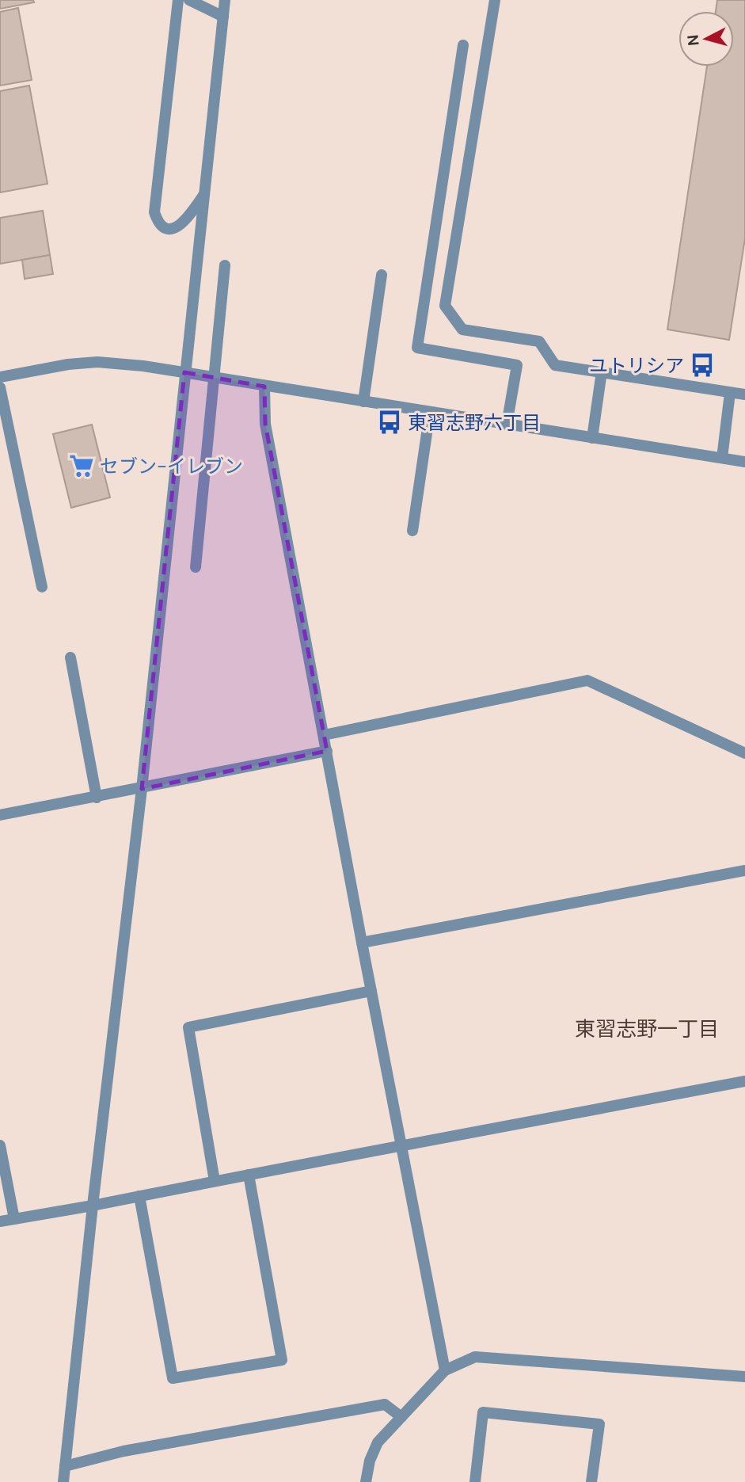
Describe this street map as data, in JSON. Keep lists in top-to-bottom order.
{
  "districts": ["東習志野一丁目"],
  "places": {
    "bus stop": ["ユトリシア", "東習志野六丁目"],
    "supermarket": ["セブン-イレブン"]
  },
  "north": "left"
}
